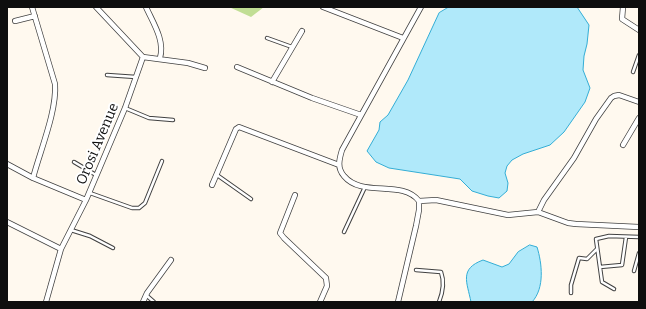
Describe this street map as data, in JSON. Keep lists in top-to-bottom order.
{
  "streets": {
    "street": ["Orosi Avenue"]
  }
}
